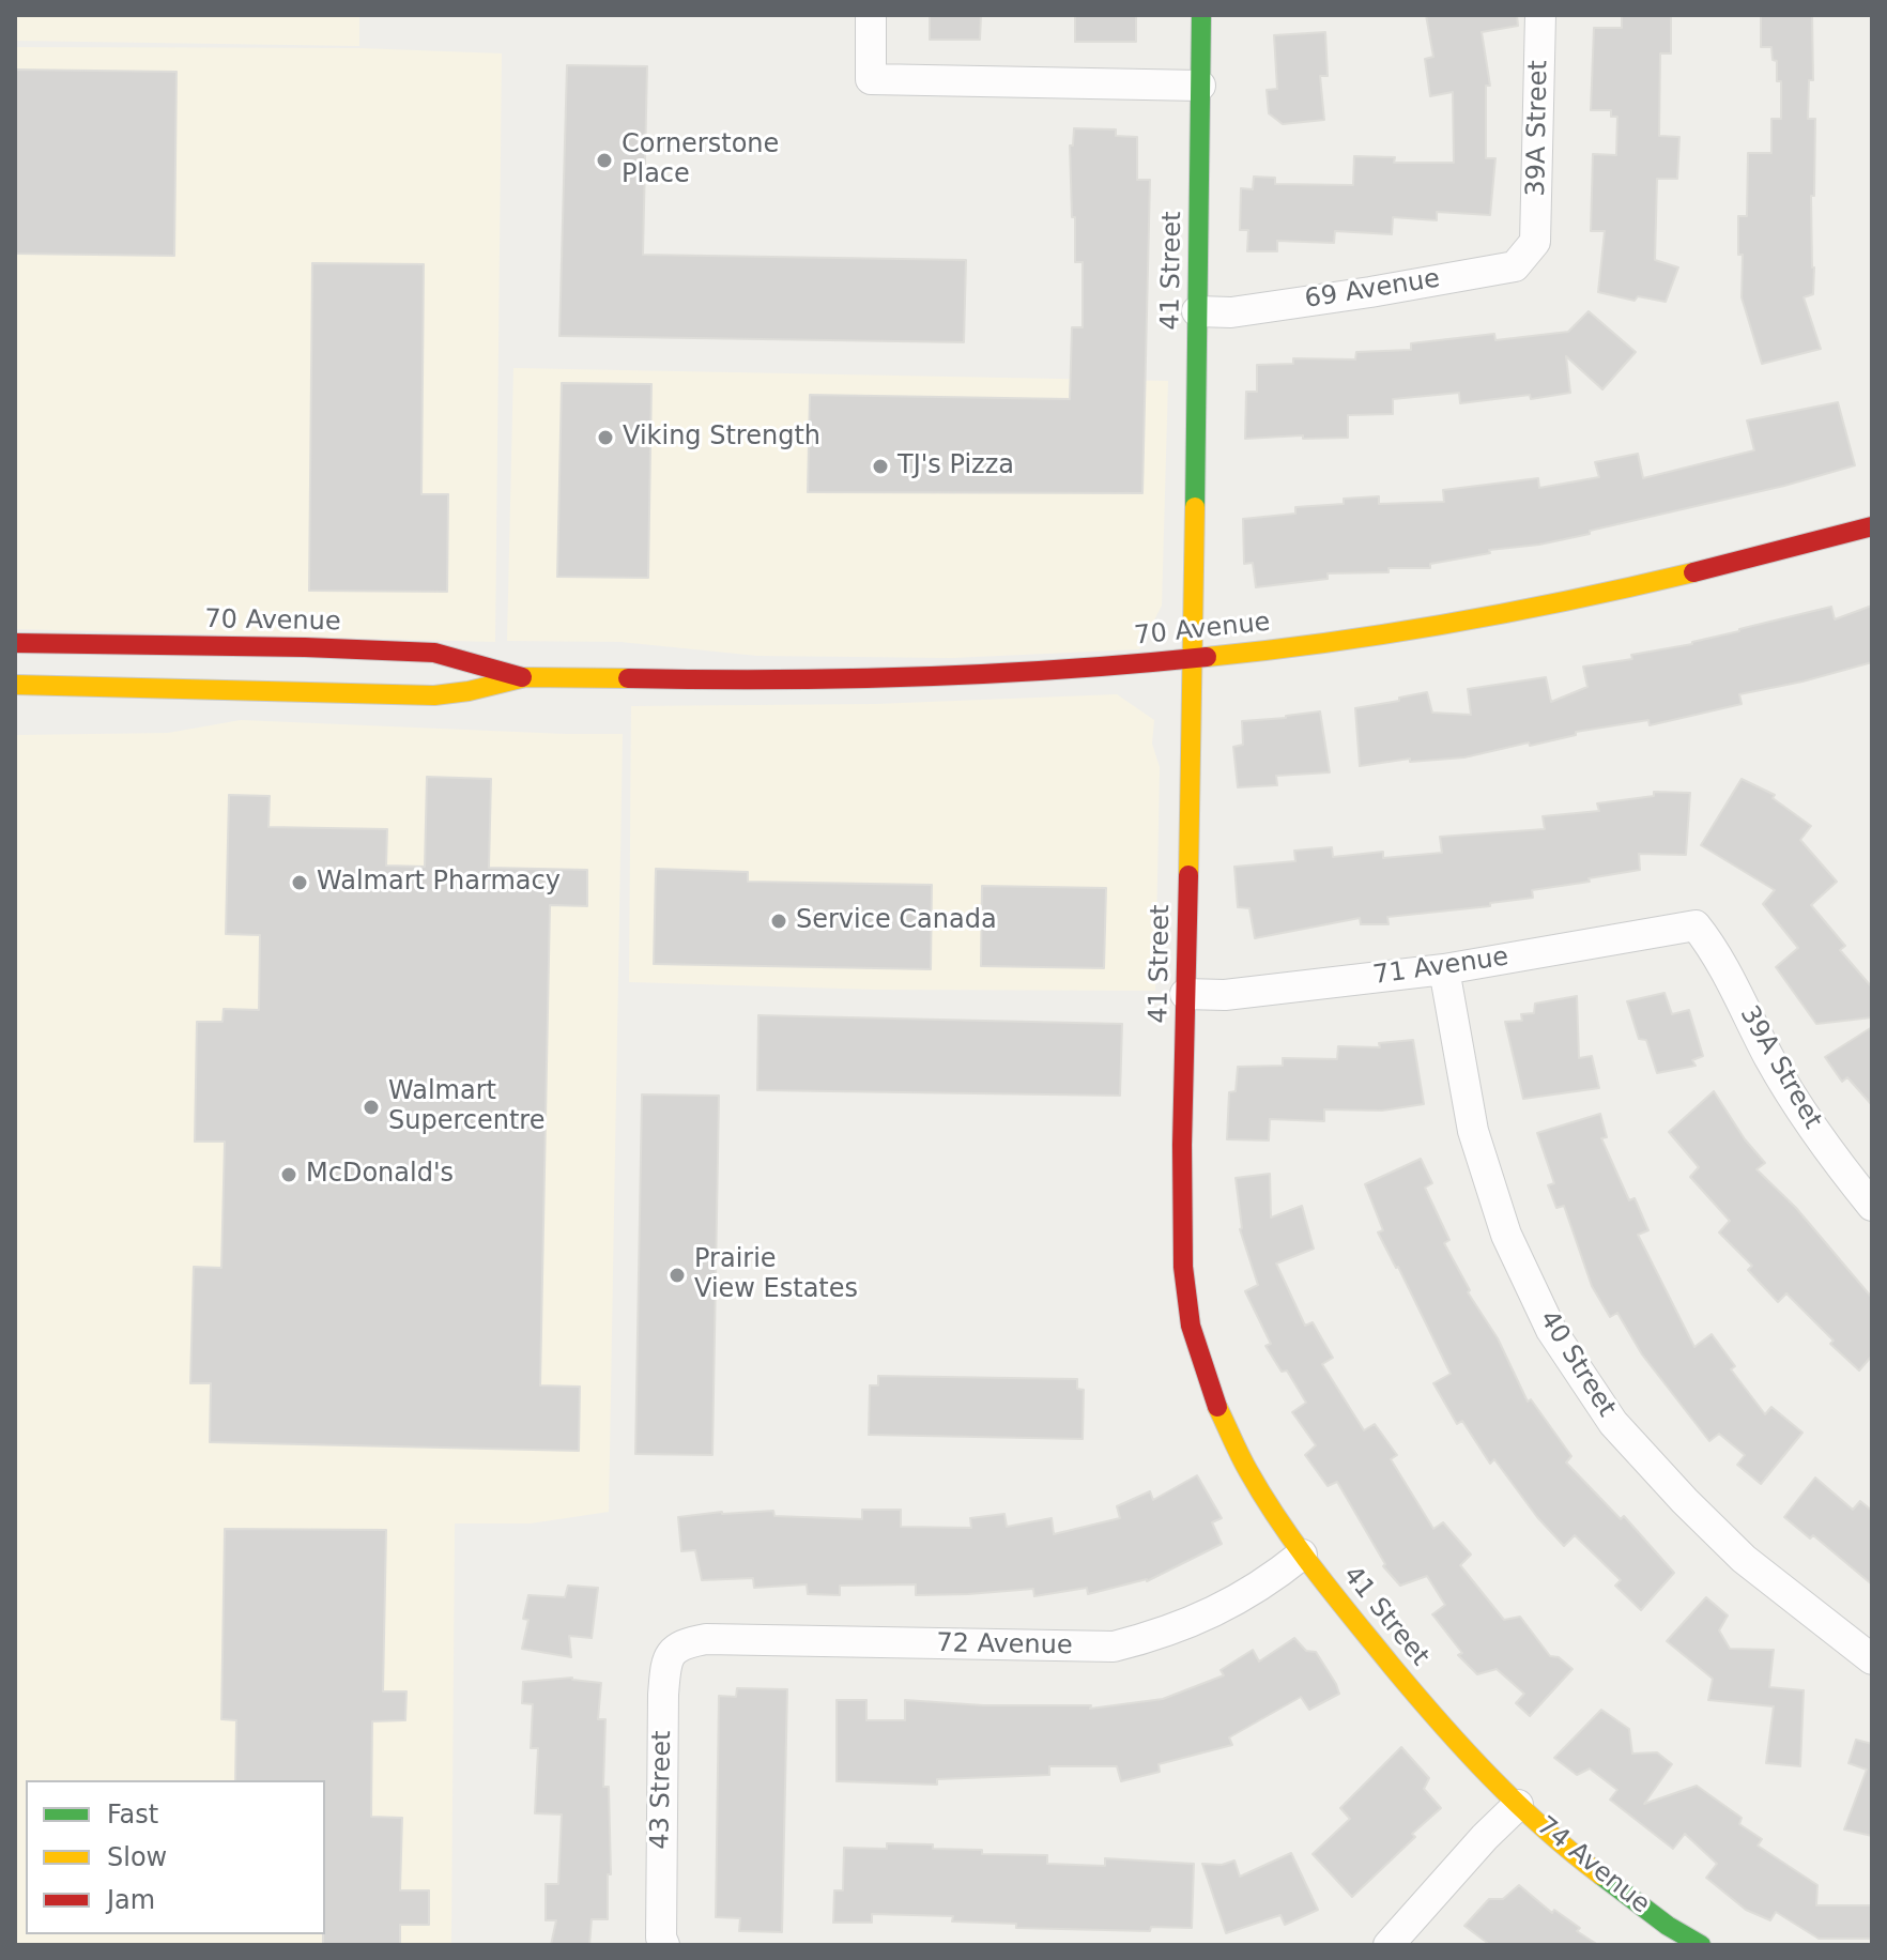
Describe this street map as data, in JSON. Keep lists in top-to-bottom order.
{
  "streets": {
    "street": [
      "39A Street",
      "41 Street",
      "69 Avenue",
      "70 Avenue",
      "71 Avenue",
      "40 Street",
      "72 Avenue",
      "43 Street",
      "74 Avenue"
    ]
  },
  "crossings": [
    ["39A Street", "69 Avenue"],
    ["39A Street", "71 Avenue"],
    ["41 Street", "69 Avenue"],
    ["41 Street", "70 Avenue"],
    ["41 Street", "71 Avenue"],
    ["41 Street", "72 Avenue"],
    ["41 Street", "74 Avenue"],
    ["71 Avenue", "40 Street"],
    ["72 Avenue", "43 Street"]
  ],
  "places": [
    "Cornerstone Place",
    "Viking Strength",
    "TJ's Pizza",
    "Walmart Pharmacy",
    "Service Canada",
    "Walmart Supercentre",
    "McDonald's",
    "Prairie View Estates"
  ],
  "legend": ["Fast", "Slow", "Jam"]
}
